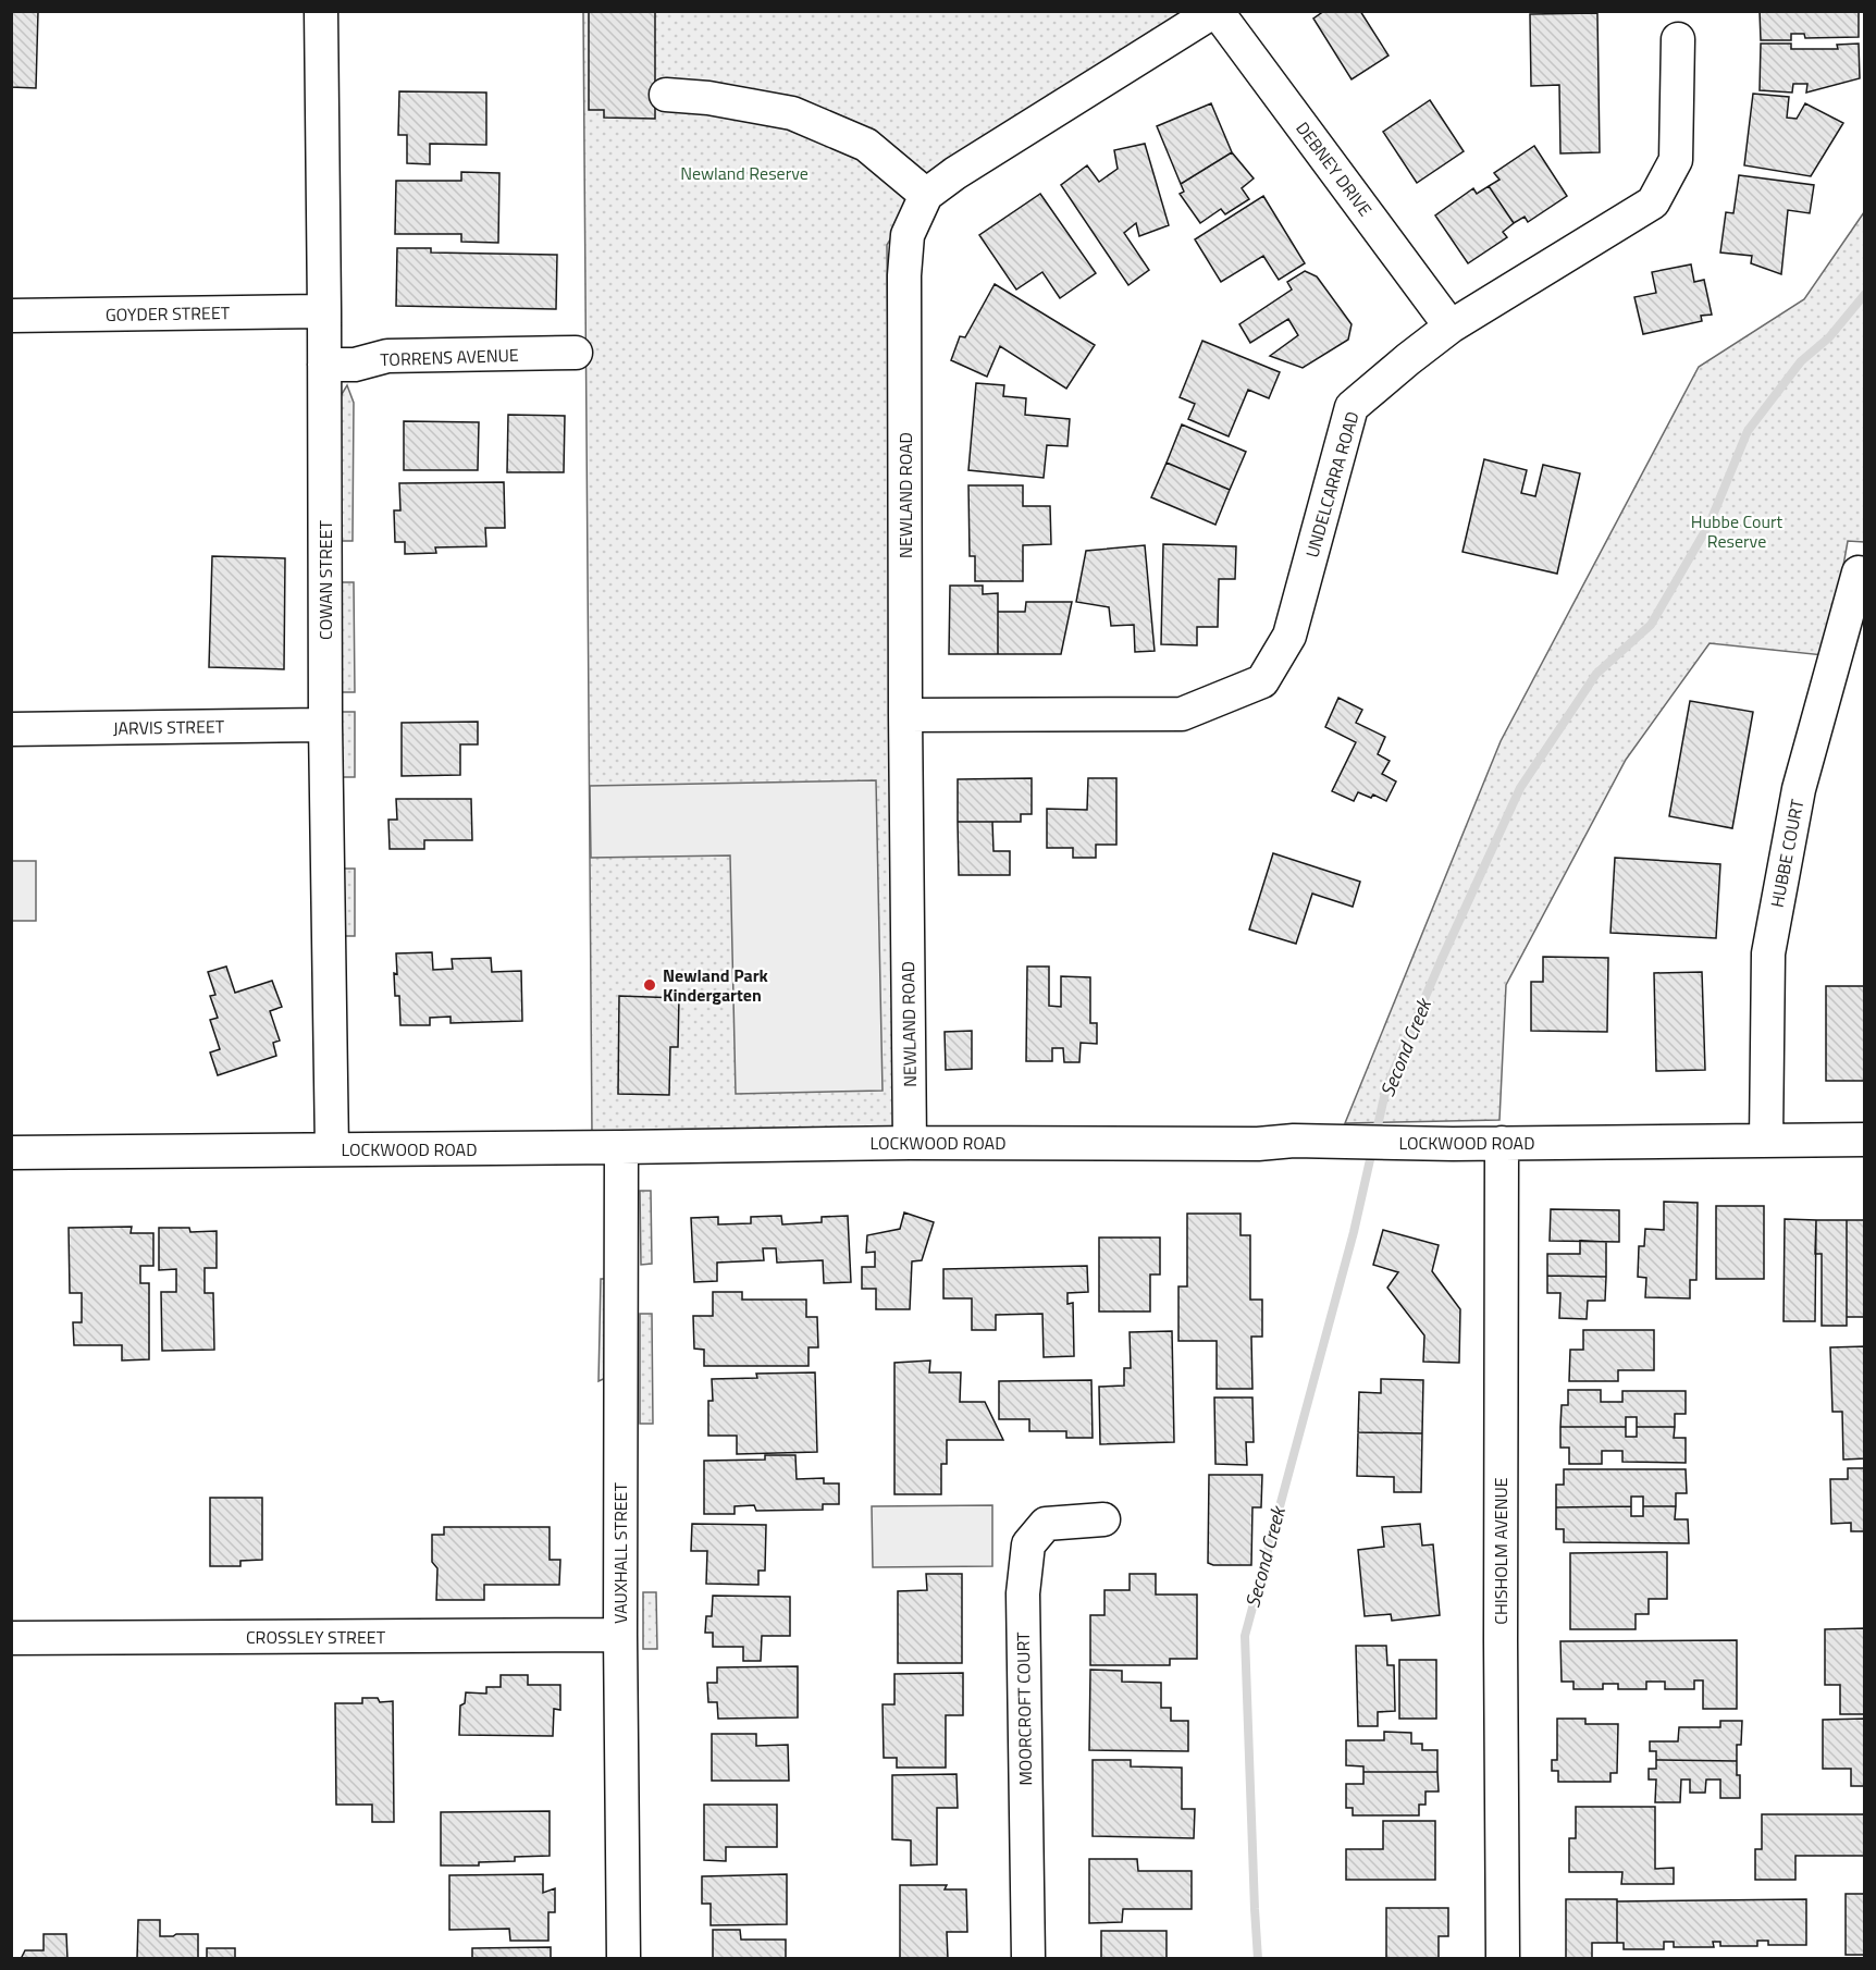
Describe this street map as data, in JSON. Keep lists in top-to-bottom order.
{
  "streets": {
    "street": [
      "DEBNEY DRIVE",
      "GOYDER STREET",
      "TORRENS AVENUE",
      "UNDELCARRA ROAD",
      "NEWLAND ROAD",
      "COWAN STREET",
      "JARVIS STREET",
      "HUBBE COURT",
      "LOCKWOOD ROAD",
      "CHISHOLM AVENUE",
      "VAUXHALL STREET",
      "CROSSLEY STREET",
      "MOORCROFT COURT"
    ]
  },
  "crossings": [
    ["DEBNEY DRIVE", "UNDELCARRA ROAD"],
    ["DEBNEY DRIVE", "NEWLAND ROAD"],
    ["GOYDER STREET", "COWAN STREET"],
    ["TORRENS AVENUE", "COWAN STREET"],
    ["UNDELCARRA ROAD", "NEWLAND ROAD"],
    ["NEWLAND ROAD", "LOCKWOOD ROAD"],
    ["COWAN STREET", "JARVIS STREET"],
    ["COWAN STREET", "LOCKWOOD ROAD"],
    ["HUBBE COURT", "LOCKWOOD ROAD"],
    ["LOCKWOOD ROAD", "CHISHOLM AVENUE"],
    ["LOCKWOOD ROAD", "VAUXHALL STREET"],
    ["VAUXHALL STREET", "CROSSLEY STREET"]
  ],
  "water": ["Second Creek"],
  "parks": ["Newland Reserve", "Hubbe Court Reserve"],
  "places": ["Newland Park Kindergarten"]
}
